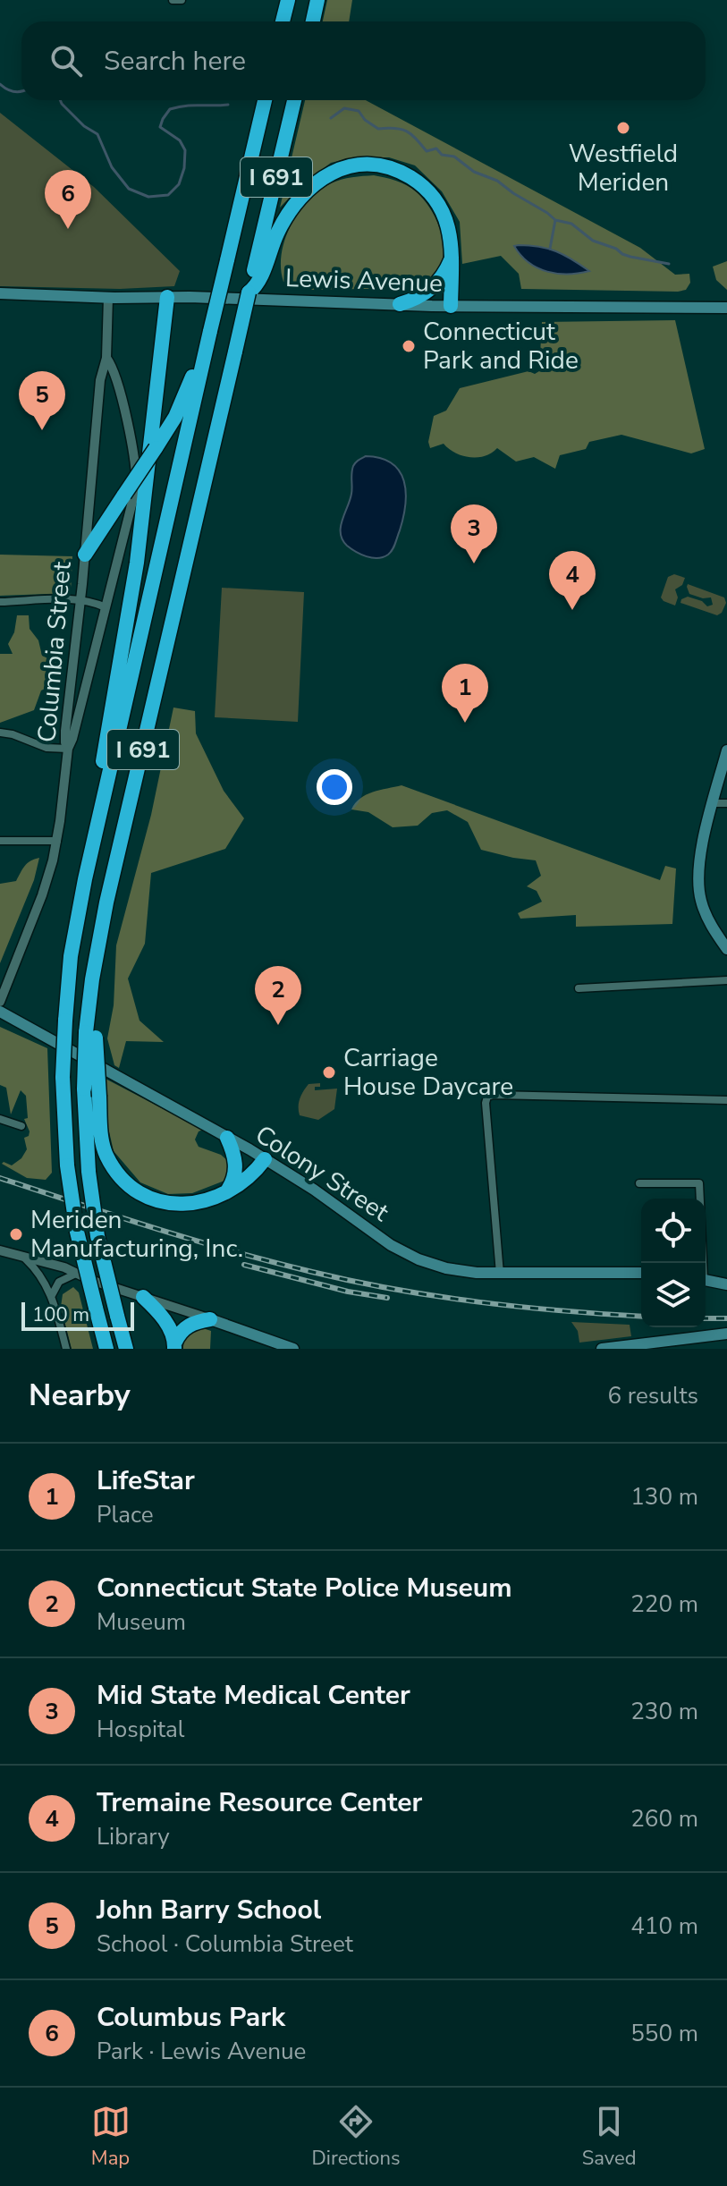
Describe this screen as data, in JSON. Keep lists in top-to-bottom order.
{
  "streets": {
    "highway": ["I 691"],
    "main road": ["Lewis Avenue", "Colony Street"],
    "street": ["Columbia Street"]
  },
  "crossings": [
    ["Lewis Avenue", "Columbia Street"]
  ],
  "places": [
    "Westfield Meriden",
    "Connecticut Park and Ride",
    "Carriage House Daycare",
    "Meriden Manufacturing, Inc."
  ],
  "scale_bar": "100 m",
  "page": {
    "search": "Search here",
    "pins": [
      "6",
      "5",
      "3",
      "4",
      "1",
      "2"
    ],
    "scale": "100 m",
    "heading": ["Nearby", "6 results"],
    "list": [
      {
        "mark": "1",
        "name": "LifeStar",
        "note": "Place",
        "value": "130 m"
      },
      {
        "mark": "2",
        "name": "Connecticut State Police Museum",
        "note": "Museum",
        "value": "220 m"
      },
      {
        "mark": "3",
        "name": "Mid State Medical Center",
        "note": "Hospital",
        "value": "230 m"
      },
      {
        "mark": "4",
        "name": "Tremaine Resource Center",
        "note": "Library",
        "value": "260 m"
      },
      {
        "mark": "5",
        "name": "John Barry School",
        "note": "School · Columbia Street",
        "value": "410 m"
      },
      {
        "mark": "6",
        "name": "Columbus Park",
        "note": "Park · Lewis Avenue",
        "value": "550 m"
      }
    ],
    "nav": ["Map", "Directions", "Saved"]
  }
}
